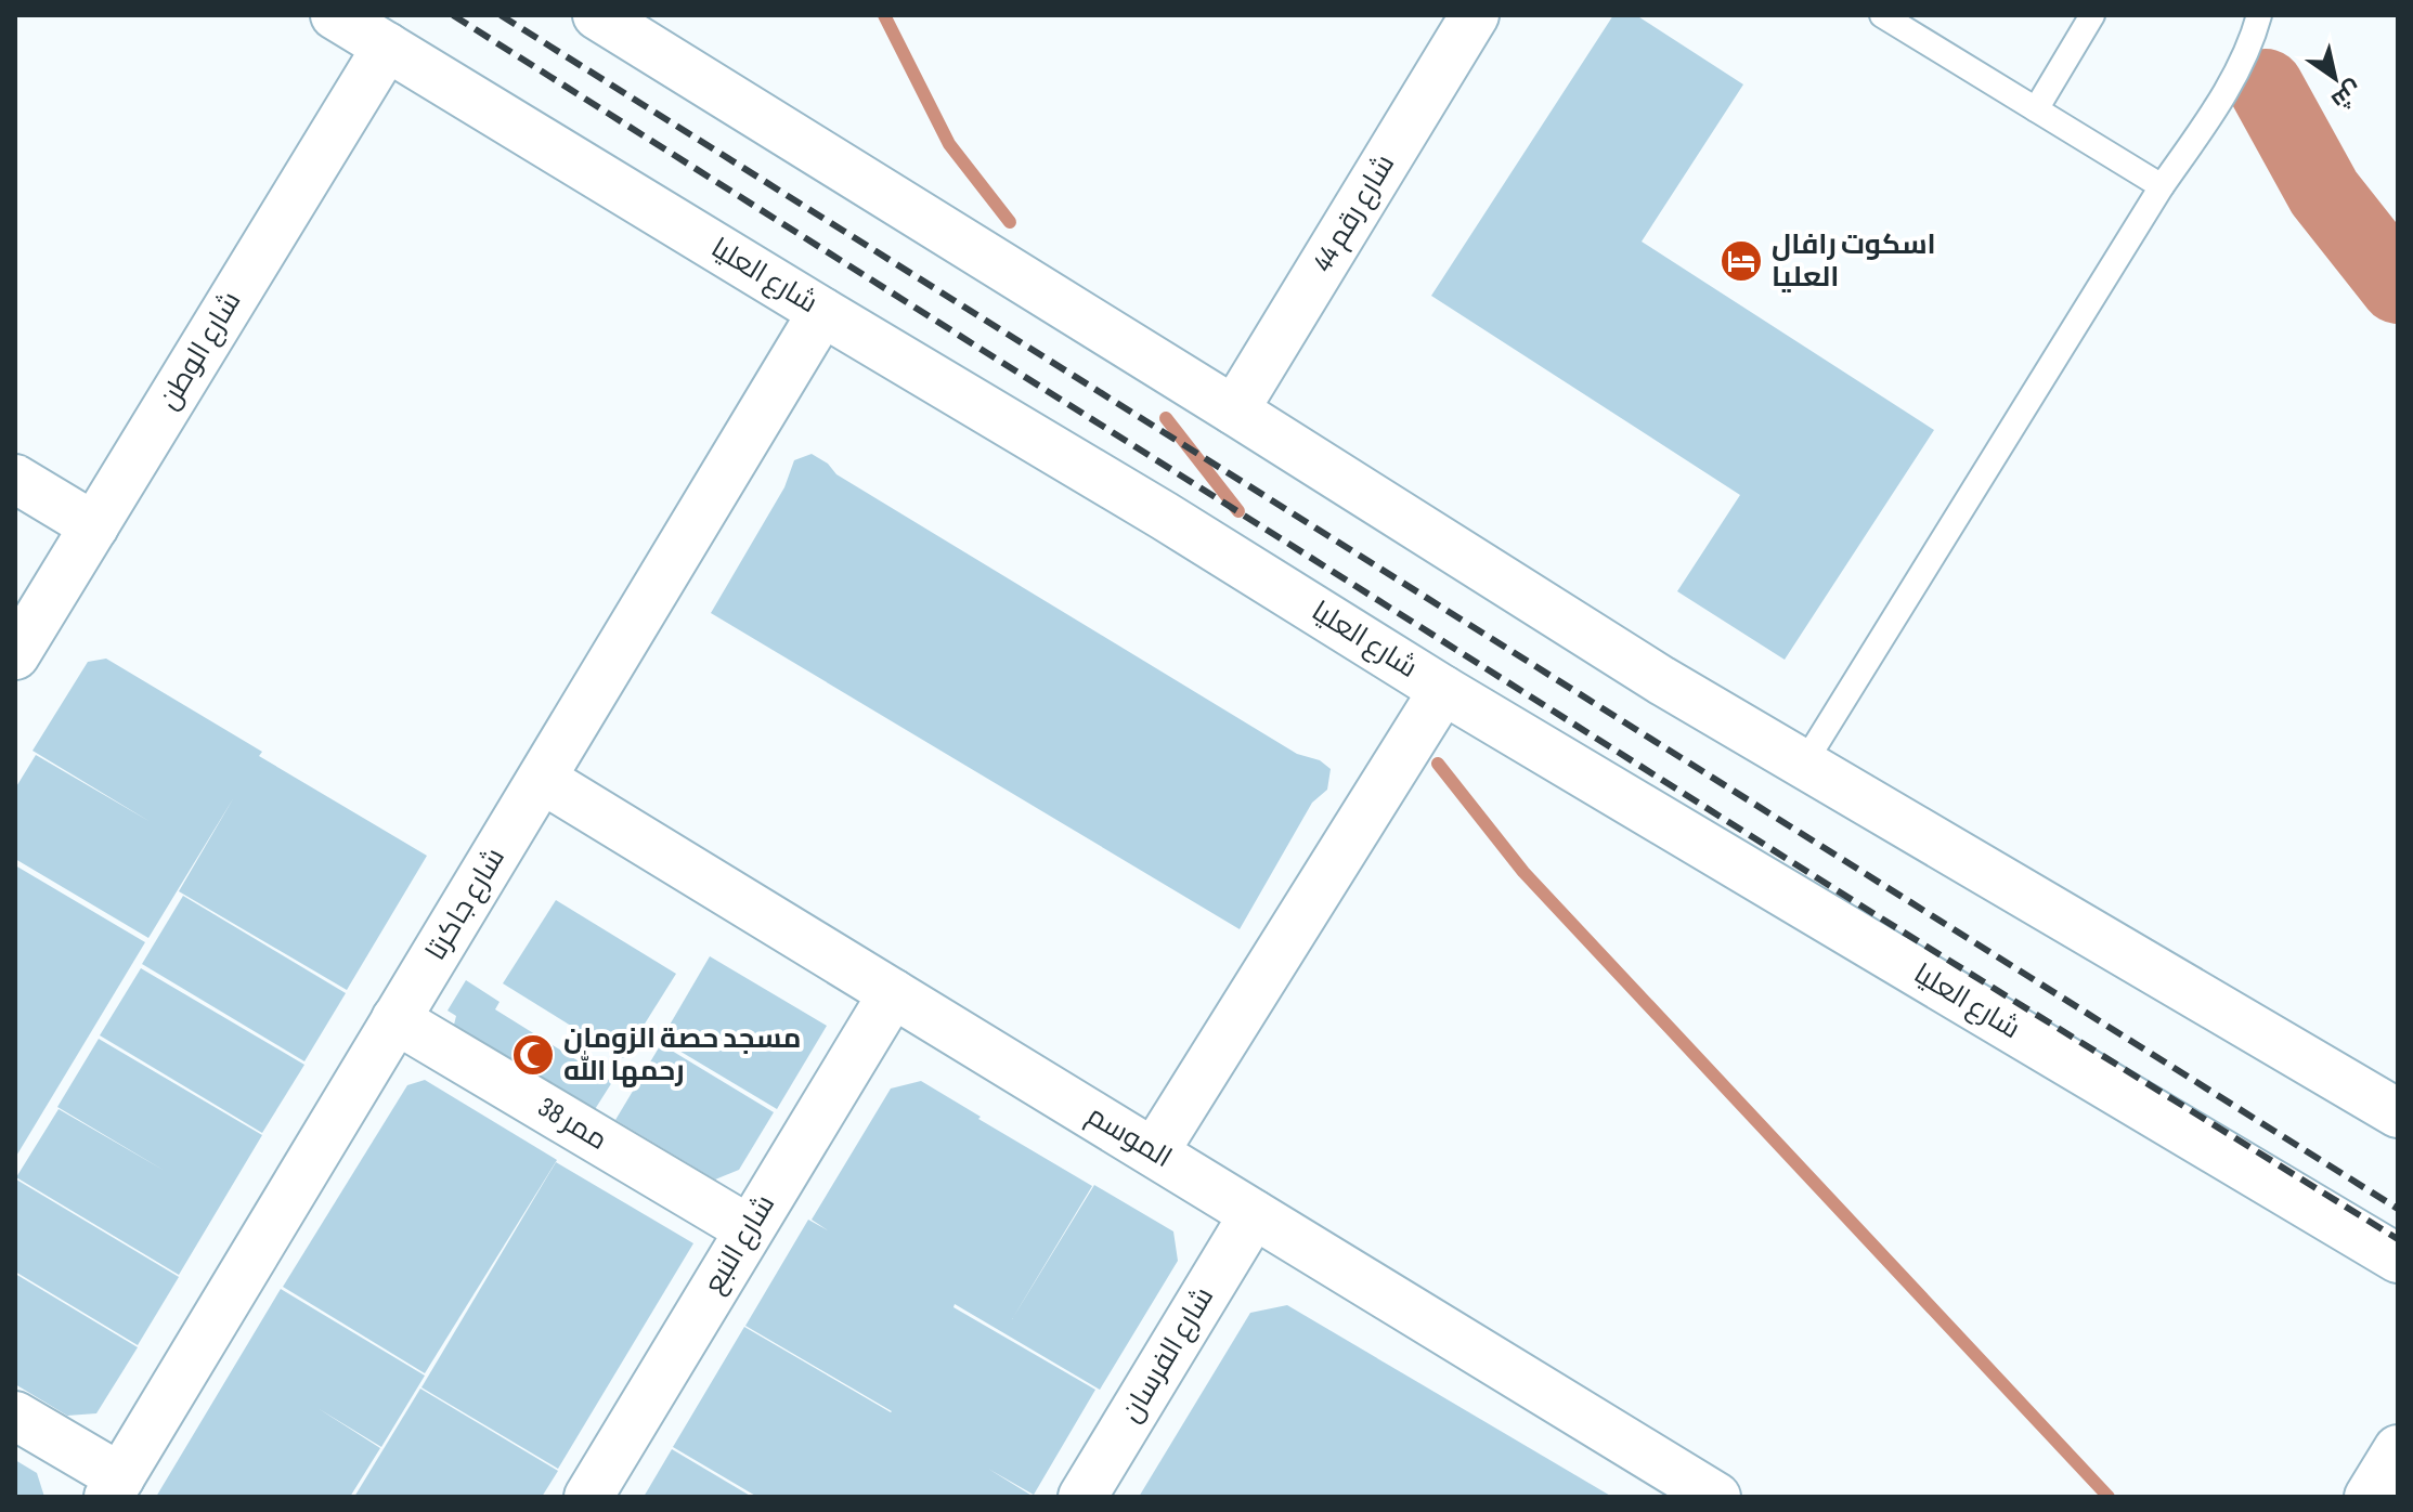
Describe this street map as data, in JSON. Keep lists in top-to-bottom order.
{
  "streets": {
    "street": [
      "شارع رقم 44",
      "شارع العليا",
      "شارع الوطن",
      "شارع جاكرتا",
      "ممر 38",
      "الموسم",
      "شارع النبع",
      "شارع الفرسان"
    ]
  },
  "crossings": [
    ["شارع العليا", "شارع الوطن"],
    ["شارع العليا", "شارع جاكرتا"],
    ["شارع جاكرتا", "ممر 38"],
    ["شارع جاكرتا", "الموسم"],
    ["ممر 38", "شارع النبع"],
    ["الموسم", "شارع النبع"],
    ["الموسم", "شارع الفرسان"]
  ],
  "places": {
    "hotel": ["اسكوت رافال العليا"],
    "mosque": ["مسجد حصة الزومان رحمها الله"]
  },
  "north": "bottom right"
}
